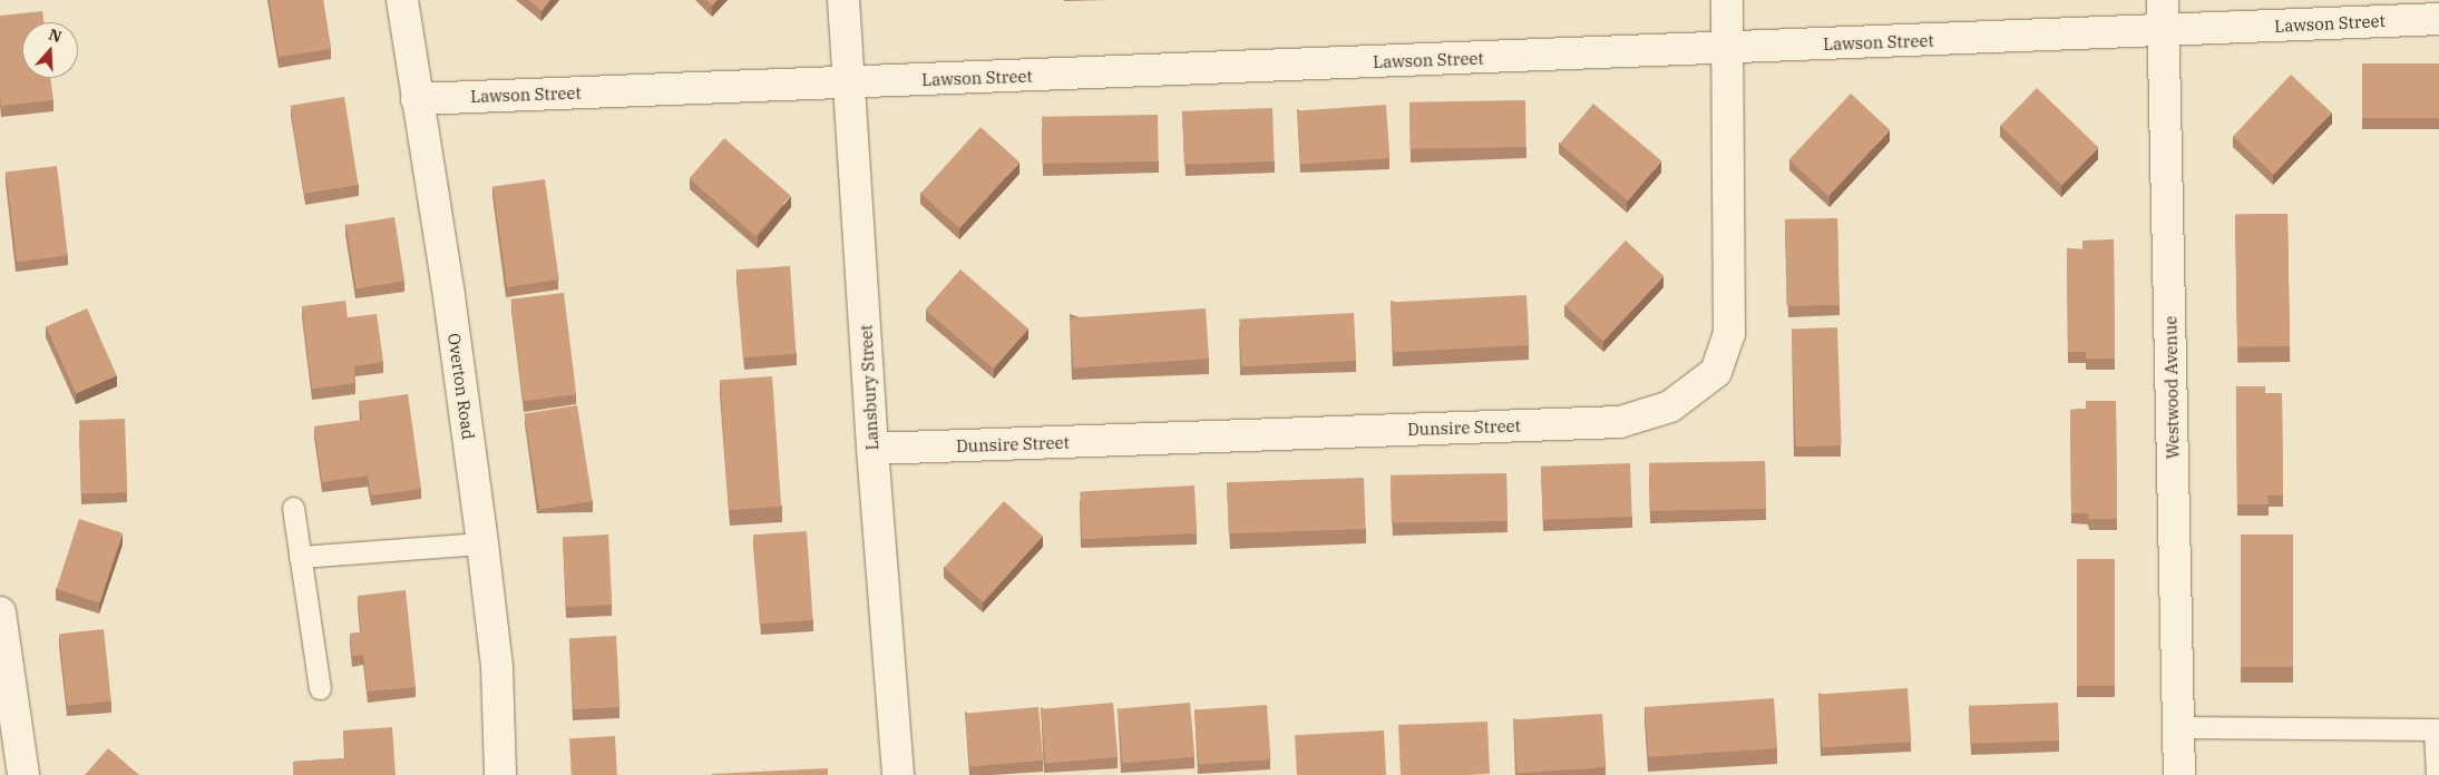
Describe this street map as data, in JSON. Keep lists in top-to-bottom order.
{
  "streets": {
    "street": [
      "Lawson Street",
      "Overton Road",
      "Lansbury Street",
      "Westwood Avenue",
      "Dunsire Street"
    ]
  },
  "crossings": [
    ["Lawson Street", "Overton Road"],
    ["Lawson Street", "Lansbury Street"],
    ["Lawson Street", "Westwood Avenue"],
    ["Lawson Street", "Dunsire Street"],
    ["Lansbury Street", "Dunsire Street"]
  ],
  "north": "top"
}
